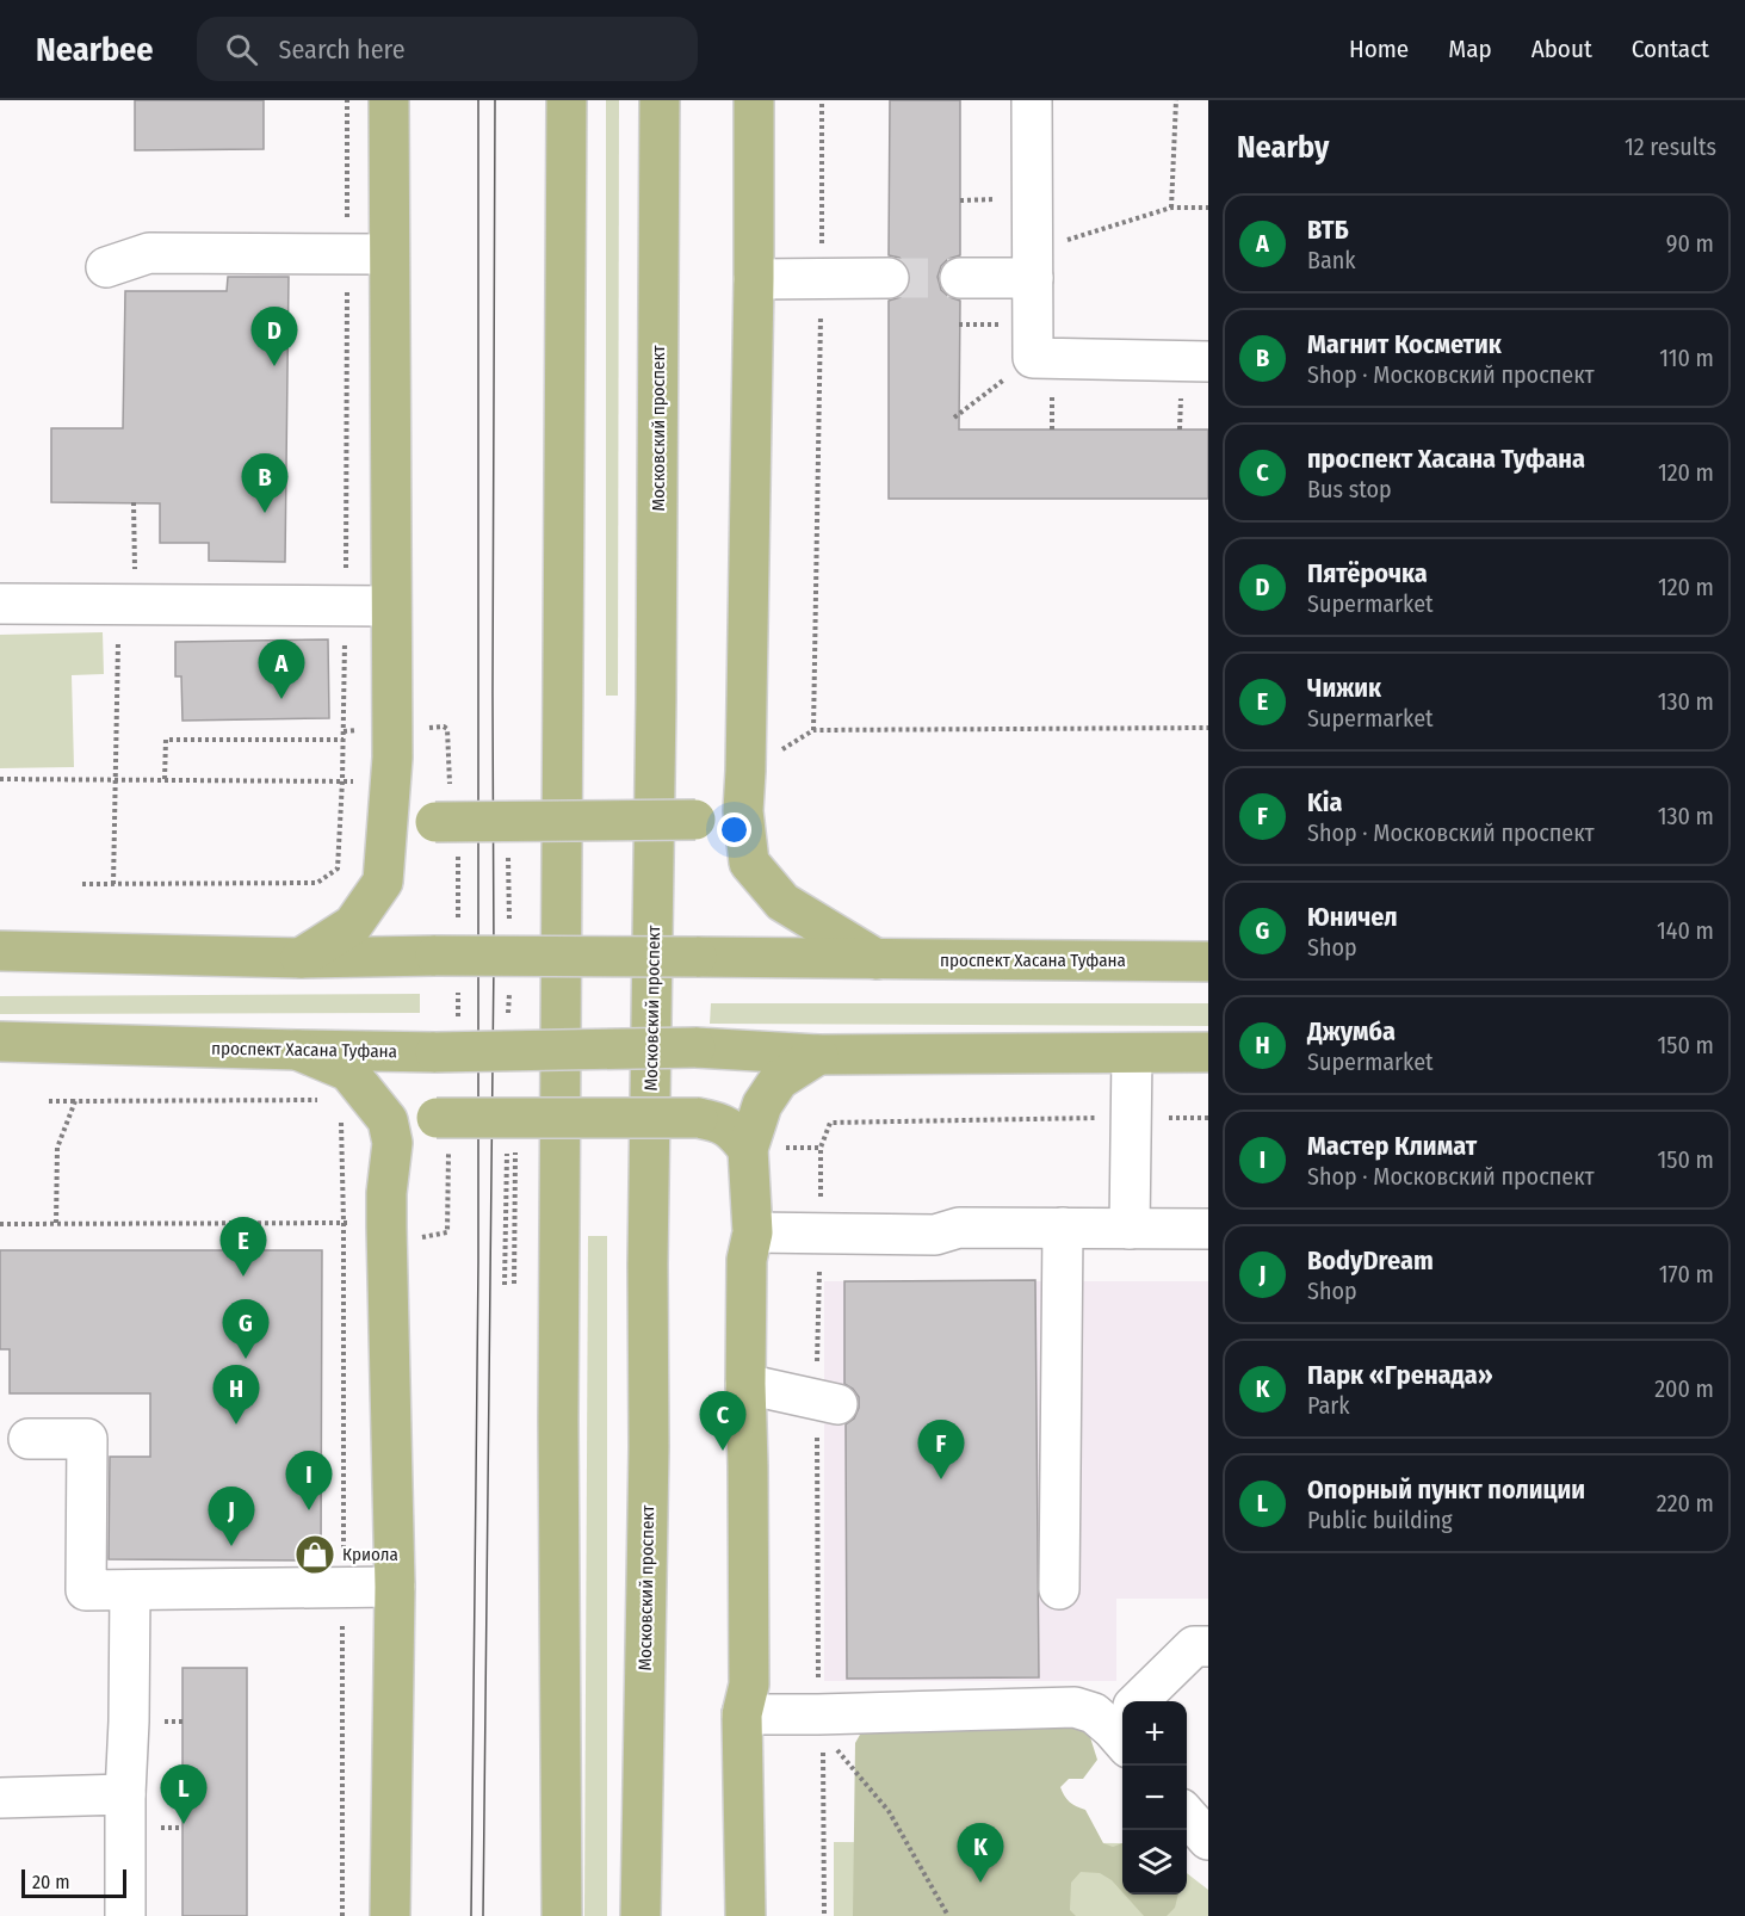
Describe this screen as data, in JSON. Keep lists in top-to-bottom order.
{
  "streets": {
    "main road": ["Московский проспект", "проспект Хасана Туфана"]
  },
  "places": {
    "shop": ["Криола"]
  },
  "scale_bar": "20 m",
  "page": {
    "header": "Nearbee",
    "search": "Search here",
    "nav": [
      "Home",
      "Map",
      "About",
      "Contact"
    ],
    "heading": ["Nearby", "12 results"],
    "list": [
      {
        "mark": "A",
        "name": "ВТБ",
        "note": "Bank",
        "value": "90 m"
      },
      {
        "mark": "B",
        "name": "Магнит Косметик",
        "note": "Shop · Московский проспект",
        "value": "110 m"
      },
      {
        "mark": "C",
        "name": "проспект Хасана Туфана",
        "note": "Bus stop",
        "value": "120 m"
      },
      {
        "mark": "D",
        "name": "Пятёрочка",
        "note": "Supermarket",
        "value": "120 m"
      },
      {
        "mark": "E",
        "name": "Чижик",
        "note": "Supermarket",
        "value": "130 m"
      },
      {
        "mark": "F",
        "name": "Kia",
        "note": "Shop · Московский проспект",
        "value": "130 m"
      },
      {
        "mark": "G",
        "name": "Юничел",
        "note": "Shop",
        "value": "140 m"
      },
      {
        "mark": "H",
        "name": "Джумба",
        "note": "Supermarket",
        "value": "150 m"
      },
      {
        "mark": "I",
        "name": "Мастер Климат",
        "note": "Shop · Московский проспект",
        "value": "150 m"
      },
      {
        "mark": "J",
        "name": "BodyDream",
        "note": "Shop",
        "value": "170 m"
      },
      {
        "mark": "K",
        "name": "Парк «Гренада»",
        "note": "Park",
        "value": "200 m"
      },
      {
        "mark": "L",
        "name": "Опорный пункт полиции",
        "note": "Public building",
        "value": "220 m"
      }
    ],
    "pins": [
      "D",
      "B",
      "A",
      "E",
      "G",
      "H",
      "C",
      "F",
      "I",
      "J",
      "L",
      "K"
    ],
    "map_buttons": ["+", "−"],
    "scale": "20 m"
  }
}
